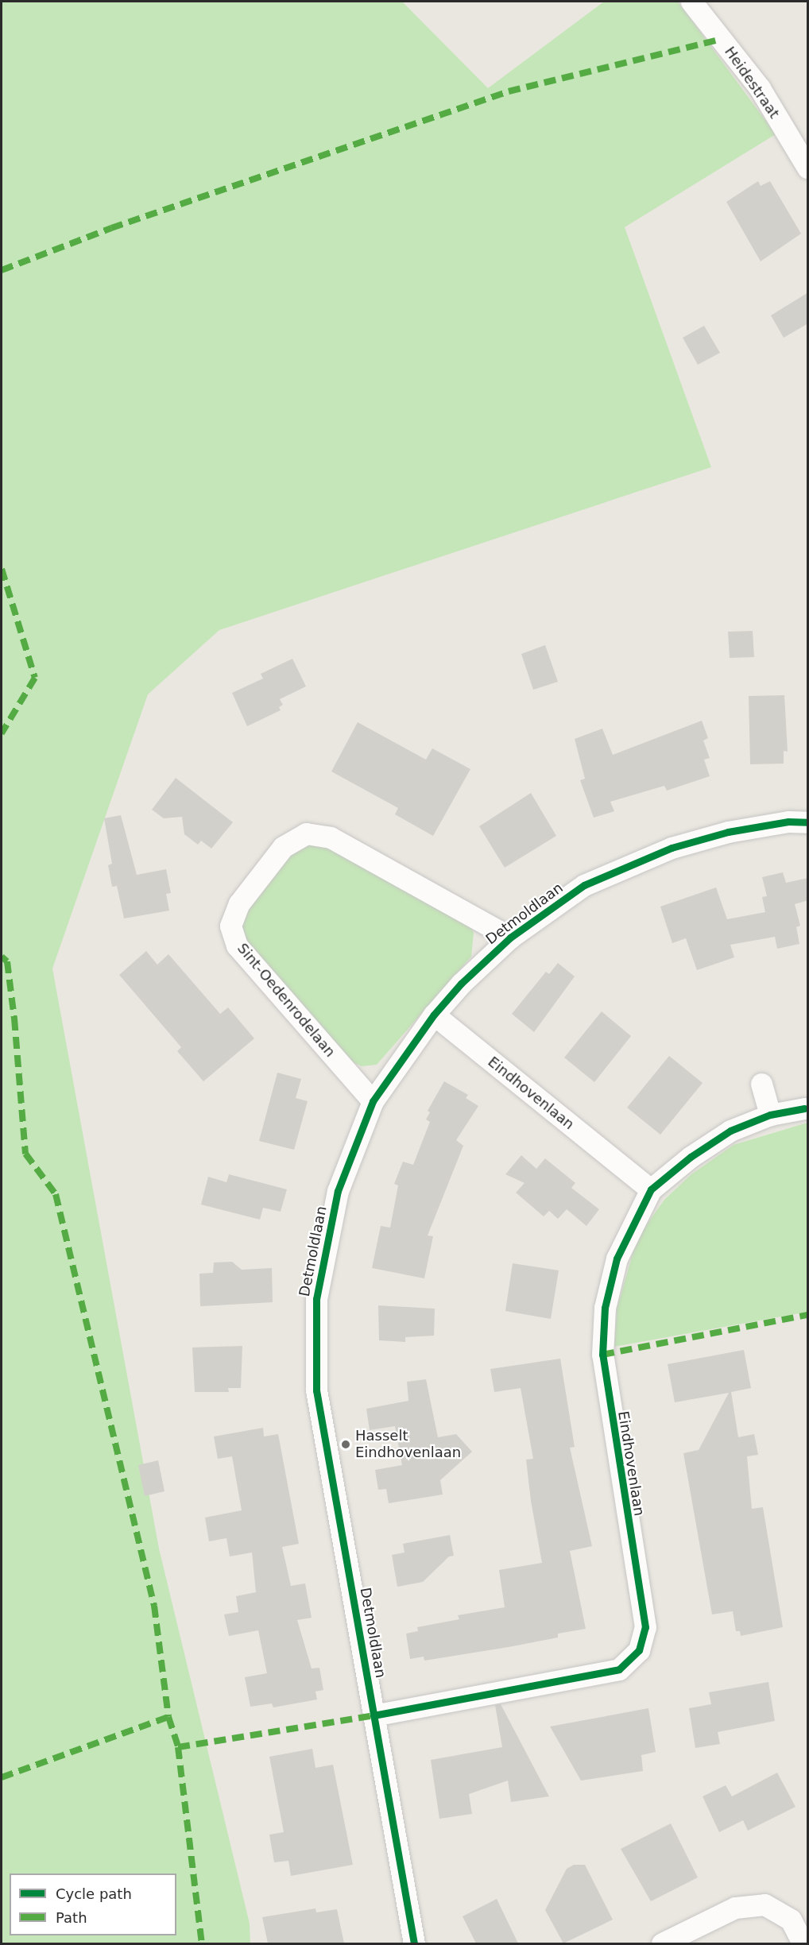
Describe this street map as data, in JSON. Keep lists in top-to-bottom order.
{
  "streets": {
    "street": [
      "Heidestraat",
      "Detmoldlaan",
      "Sint-Oedenrodelaan",
      "Eindhovenlaan"
    ]
  },
  "crossings": [
    ["Detmoldlaan", "Sint-Oedenrodelaan"],
    ["Detmoldlaan", "Eindhovenlaan"]
  ],
  "places": ["Hasselt Eindhovenlaan"],
  "legend": ["Cycle path", "Path"]
}
